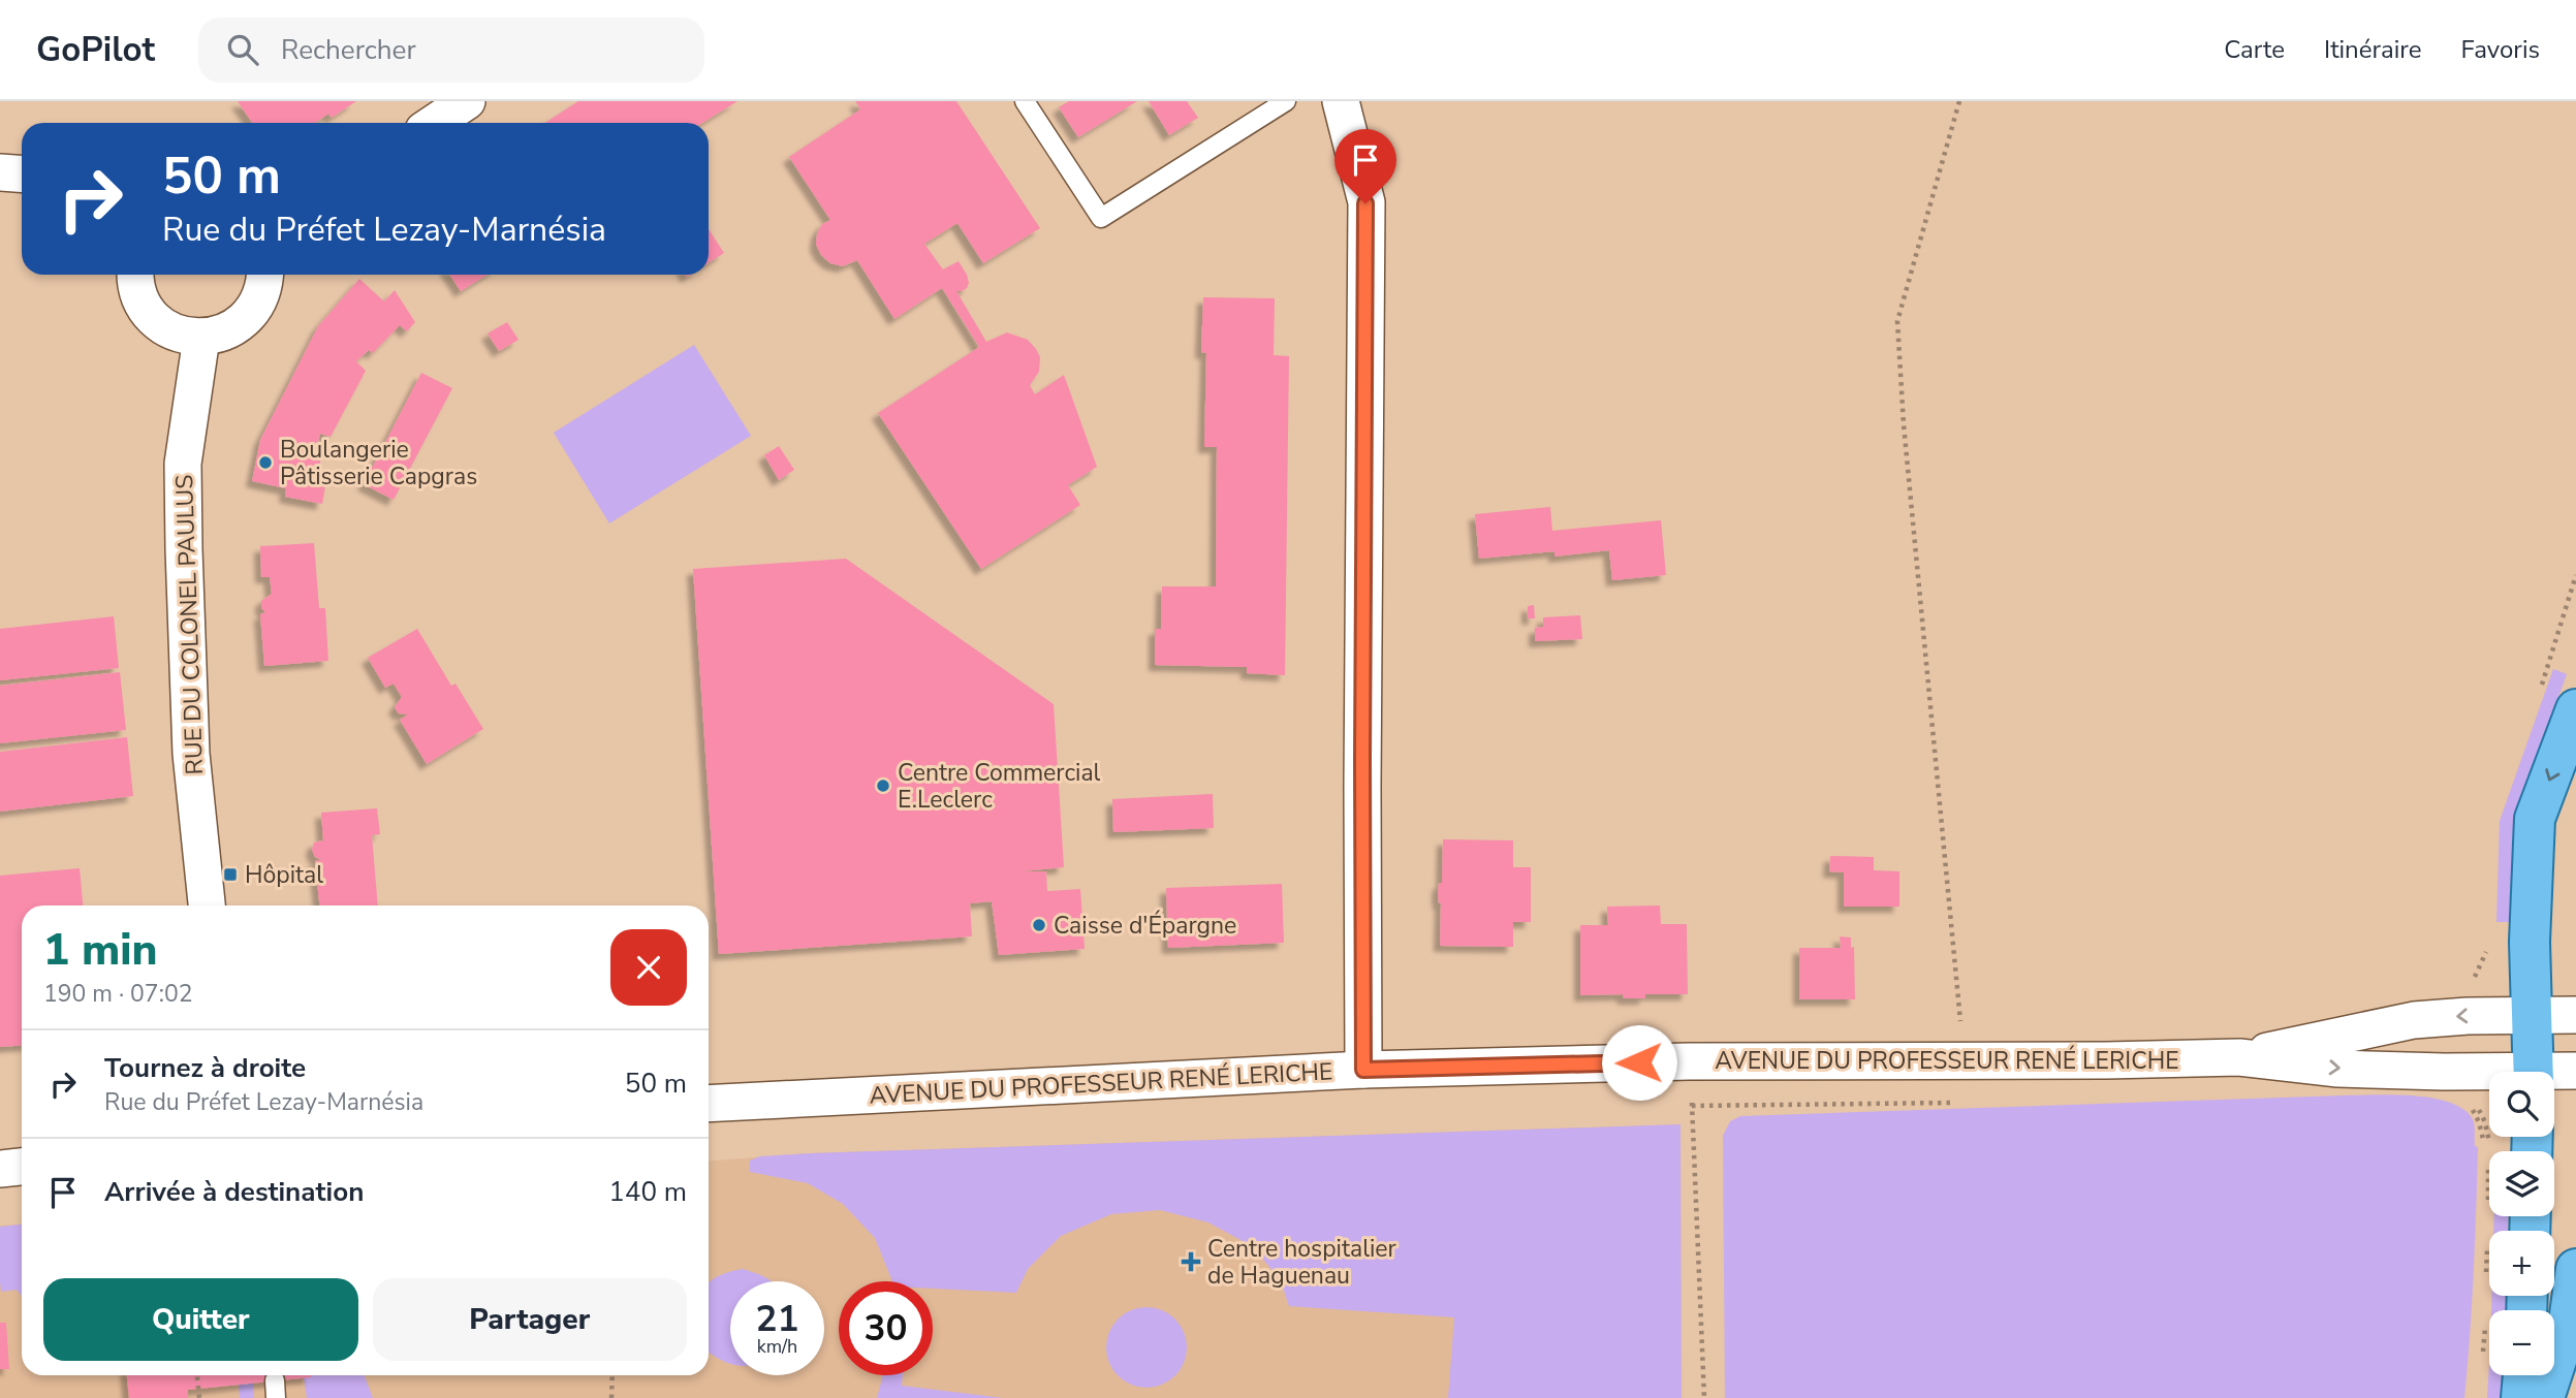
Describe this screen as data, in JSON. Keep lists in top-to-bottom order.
{
  "streets": {
    "street": ["RUE DU COLONEL PAULUS", "AVENUE DU PROFESSEUR RENÉ LERICHE"]
  },
  "places": {
    "other": ["Boulangerie Pâtisserie Capgras", "Centre Commercial E.Leclerc", "Caisse d'Épargne"],
    "transit": ["Hôpital"],
    "health": ["Centre hospitalier de Haguenau"]
  },
  "page": {
    "header": "GoPilot",
    "search": "Rechercher",
    "nav": ["Carte", "Itinéraire", "Favoris"],
    "turn": ["50 m", "Rue du Préfet Lezay-Marnésia"],
    "heading": ["1 min", "190 m · 07:02"],
    "list": [
      {
        "name": "Tournez à droite",
        "note": "Rue du Préfet Lezay-Marnésia",
        "value": "50 m"
      },
      {
        "name": "Arrivée à destination",
        "value": "140 m"
      }
    ],
    "map_buttons": ["+", "−"],
    "buttons": ["Quitter", "Partager"],
    "speed": "21 km/h",
    "limit": "30"
  }
}
